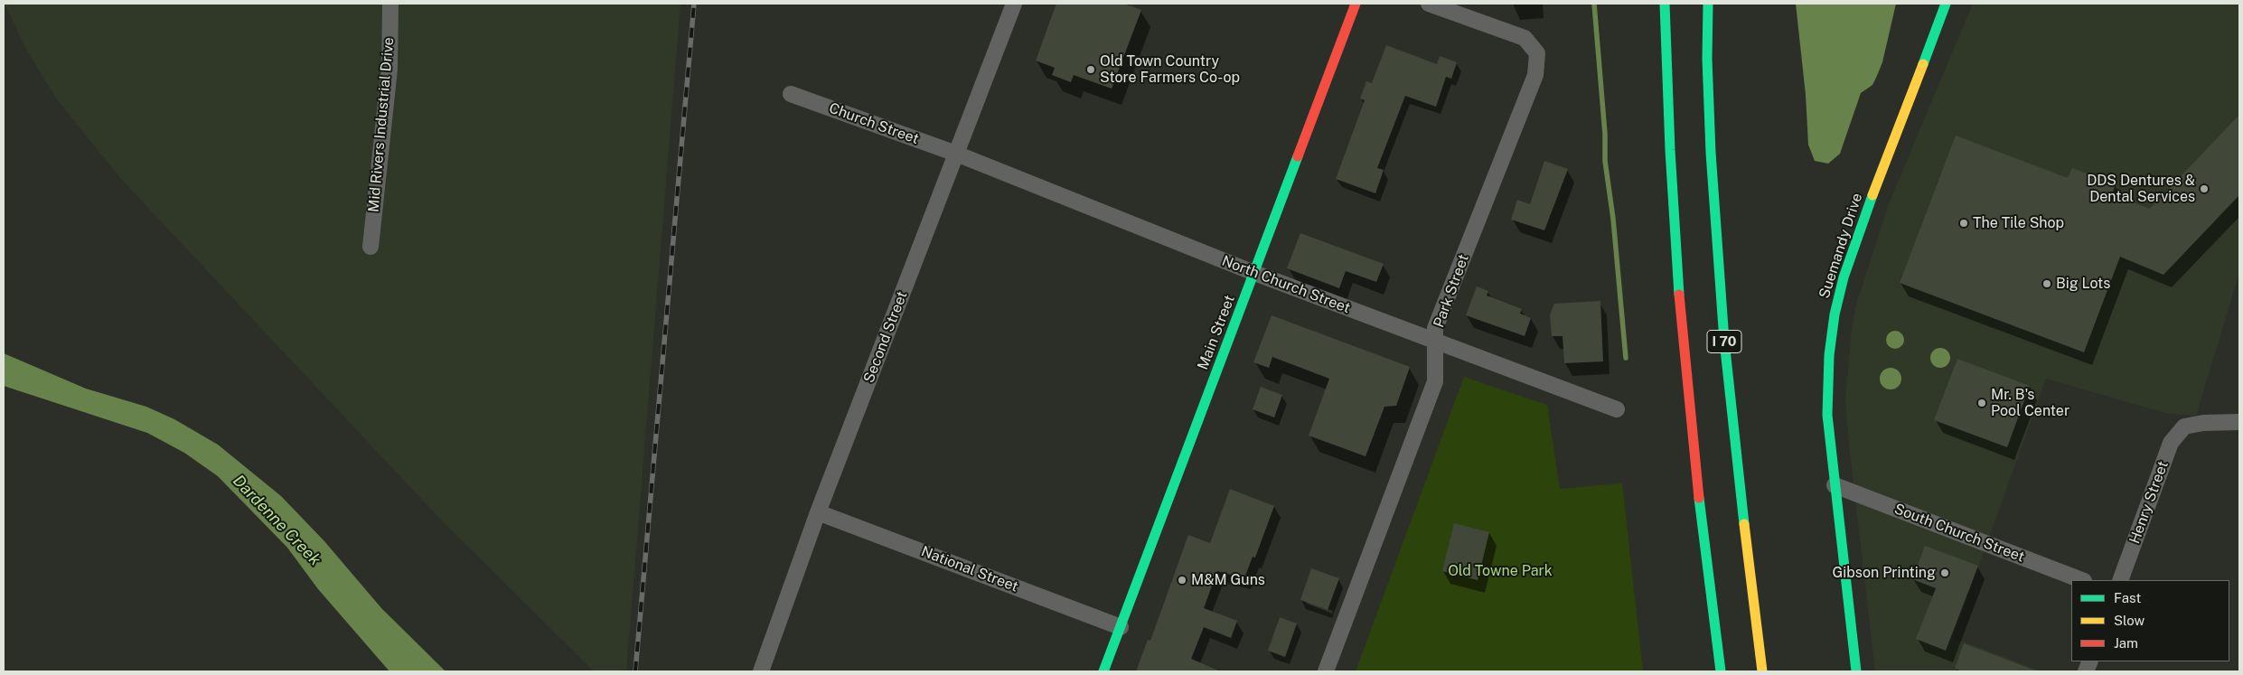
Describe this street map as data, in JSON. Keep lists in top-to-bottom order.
{
  "streets": {
    "main road": ["Suemandy Drive", "Main Street", "I 70"],
    "street": [
      "Church Street",
      "Mid Rivers Industrial Drive",
      "North Church Street",
      "Park Street",
      "Second Street",
      "Henry Street",
      "South Church Street",
      "National Street"
    ]
  },
  "crossings": [
    ["Church Street", "North Church Street"],
    ["Church Street", "Second Street"],
    ["Suemandy Drive", "South Church Street"],
    ["North Church Street", "Park Street"],
    ["North Church Street", "Main Street"],
    ["North Church Street", "Second Street"],
    ["Main Street", "National Street"],
    ["Second Street", "National Street"]
  ],
  "water": ["Dardenne Creek"],
  "parks": ["Old Towne Park"],
  "places": [
    "Old Town Country Store Farmers Co-op",
    "DDS Dentures & Dental Services",
    "The Tile Shop",
    "Big Lots",
    "Mr. B's Pool Center",
    "Gibson Printing",
    "M&M Guns"
  ],
  "legend": ["Fast", "Slow", "Jam"]
}
